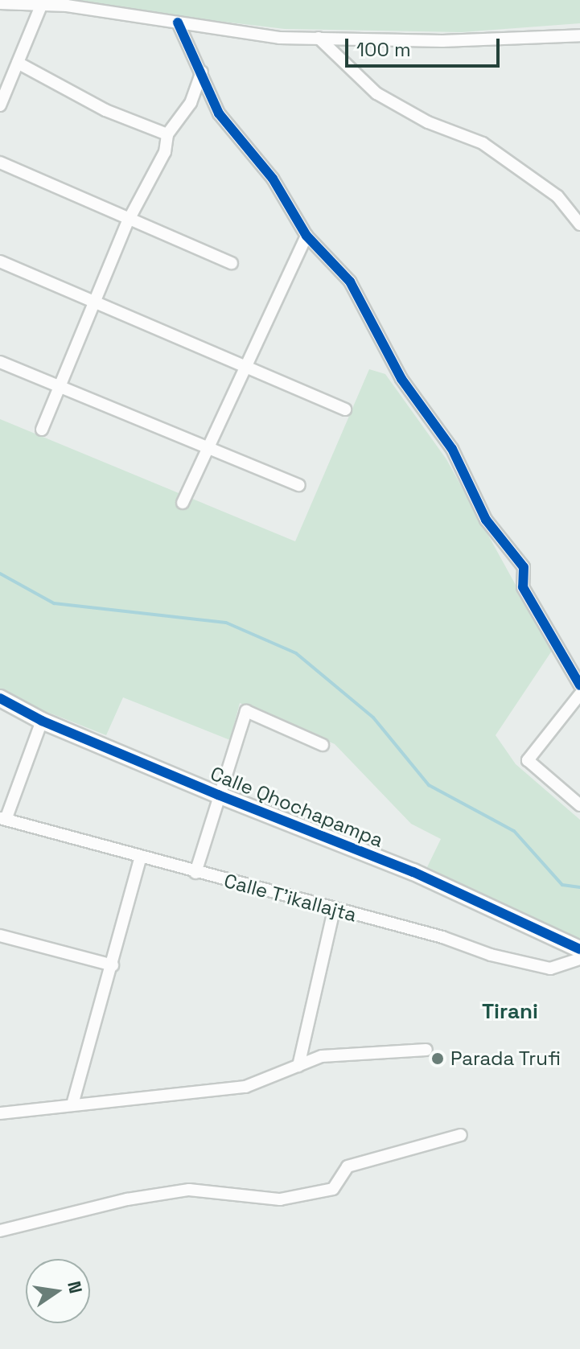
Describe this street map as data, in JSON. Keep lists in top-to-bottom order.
{
  "streets": {
    "street": ["Calle Qhochapampa", "Calle T'ikallajta"]
  },
  "districts": ["Tirani"],
  "places": ["Parada Trufi"],
  "scale_bar": "100 m",
  "north": "right"
}
